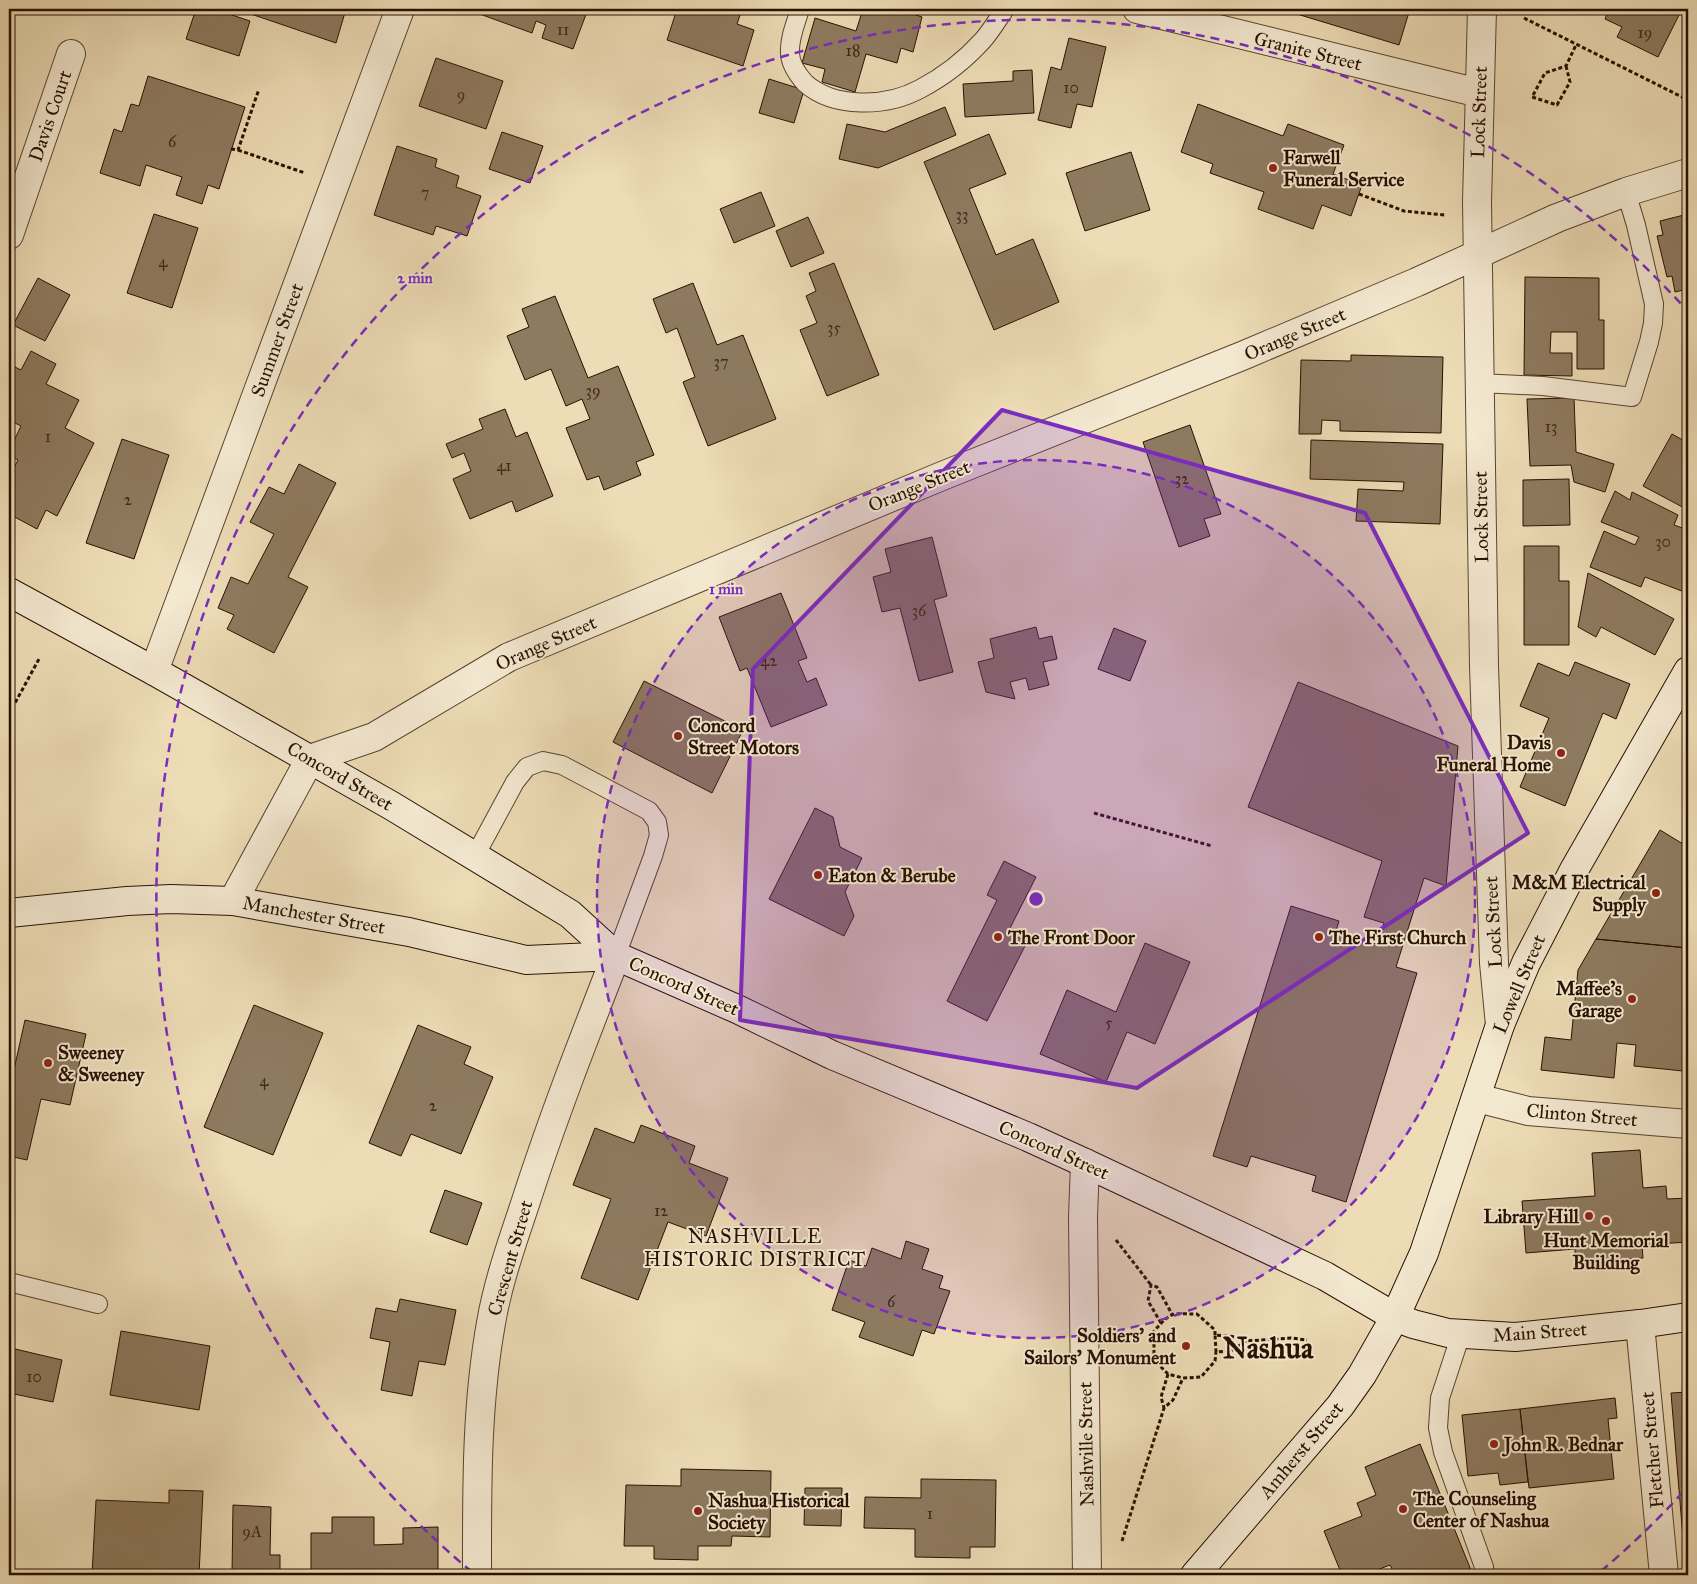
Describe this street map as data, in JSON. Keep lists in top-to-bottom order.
{
  "streets": {
    "street": [
      "Granite Street",
      "Lock Street",
      "Davis Court",
      "Orange Street",
      "Summer Street",
      "Concord Street",
      "Manchester Street",
      "Lowell Street",
      "Clinton Street",
      "Crescent Street",
      "Main Street",
      "Nashville Street",
      "Amherst Street",
      "Fletcher Street"
    ]
  },
  "crossings": [
    ["Granite Street", "Lock Street"],
    ["Lock Street", "Orange Street"],
    ["Lock Street", "Lowell Street"],
    ["Orange Street", "Concord Street"],
    ["Summer Street", "Concord Street"],
    ["Concord Street", "Manchester Street"],
    ["Concord Street", "Lowell Street"],
    ["Concord Street", "Crescent Street"],
    ["Concord Street", "Main Street"],
    ["Concord Street", "Nashville Street"],
    ["Concord Street", "Amherst Street"],
    ["Manchester Street", "Crescent Street"],
    ["Lowell Street", "Clinton Street"],
    ["Lowell Street", "Main Street"],
    ["Lowell Street", "Amherst Street"],
    ["Main Street", "Amherst Street"],
    ["Main Street", "Fletcher Street"]
  ],
  "districts": ["NASHVILLE HISTORIC DISTRICT", "Nashua"],
  "places": [
    "Farwell Funeral Service",
    "Concord Street Motors",
    "Davis Funeral Home",
    "Eaton & Berube",
    "M&M Electrical Supply",
    "The Front Door",
    "The First Church",
    "Maffee's Garage",
    "Sweeney & Sweeney",
    "Library Hill",
    "Hunt Memorial Building",
    "Soldiers' and Sailors' Monument",
    "John R. Bednar",
    "The Counseling Center of Nashua",
    "Nashua Historical Society"
  ],
  "house_numbers": [
    "11",
    "19",
    "18",
    "10",
    "9",
    "6",
    "7",
    "33",
    "4",
    "35",
    "37",
    "39",
    "13",
    "1",
    "41",
    "32",
    "2",
    "30",
    "36",
    "42",
    "5",
    "4",
    "2",
    "12",
    "6",
    "10",
    "1",
    "9A"
  ],
  "rings": ["2 min", "1 min"]
}
